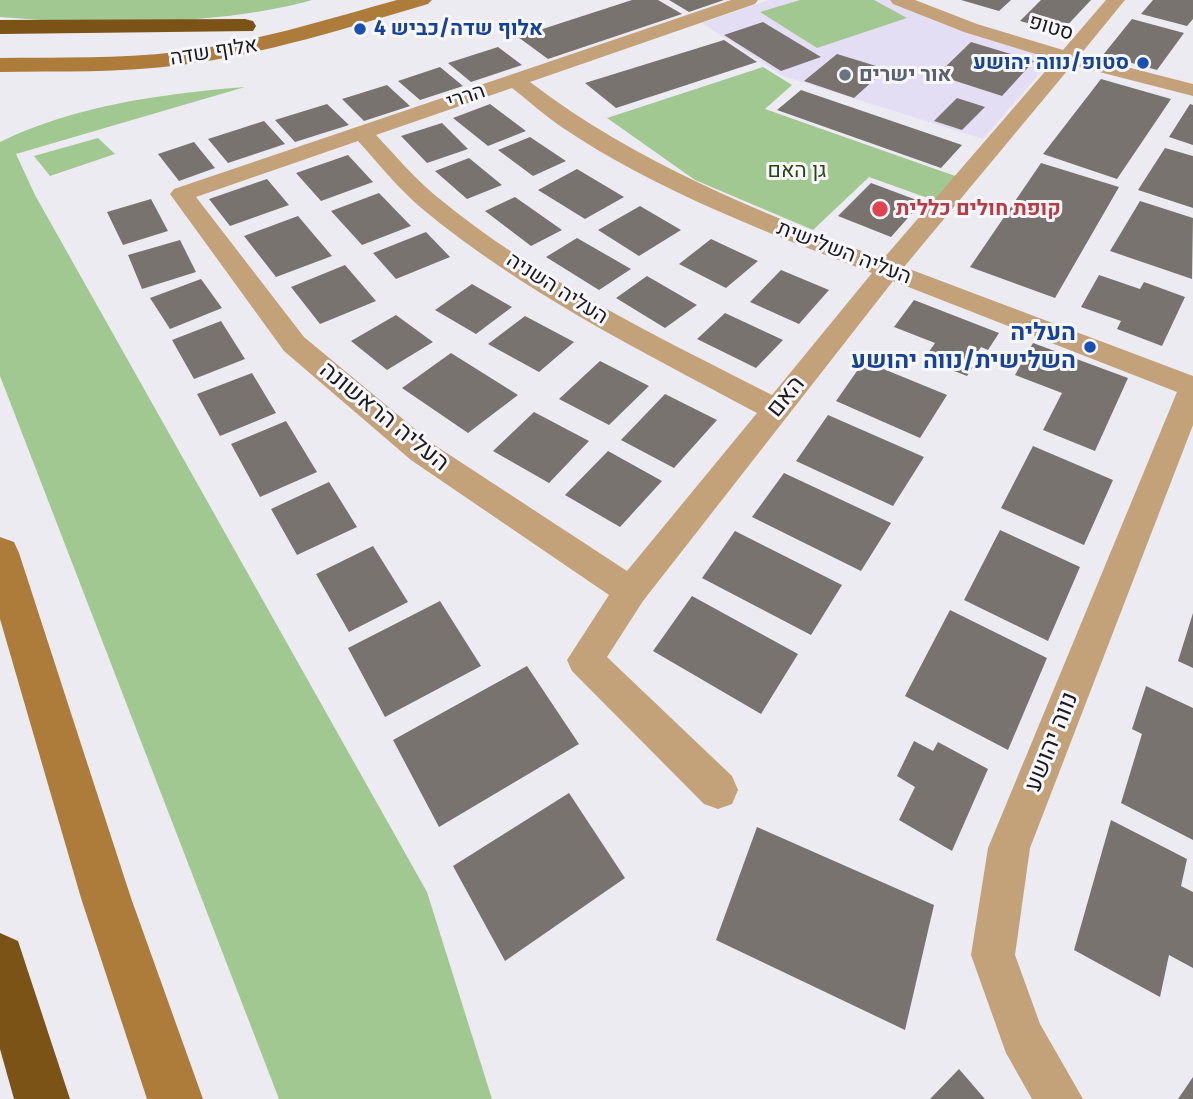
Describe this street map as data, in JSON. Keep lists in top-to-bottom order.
{
  "streets": {
    "main road": ["אלוף שדה"],
    "street": [
      "סטופ",
      "הררי",
      "העליה השלישית",
      "העליה השניה",
      "האם",
      "העליה הראשונה",
      "נווה יהושע"
    ]
  },
  "crossings": [
    ["סטופ", "האם"],
    ["הררי", "העליה השלישית"],
    ["הררי", "העליה השניה"],
    ["הררי", "העליה הראשונה"],
    ["העליה השלישית", "האם"],
    ["העליה השלישית", "נווה יהושע"],
    ["העליה השניה", "האם"],
    ["האם", "העליה הראשונה"]
  ],
  "parks": ["גן האם"],
  "places": [
    "אלוף שדה/כביש 4",
    "סטופ/נווה יהושע",
    "אור ישרים",
    "קופת חולים כללית",
    "העליה השלישית/נווה יהושע"
  ]
}
